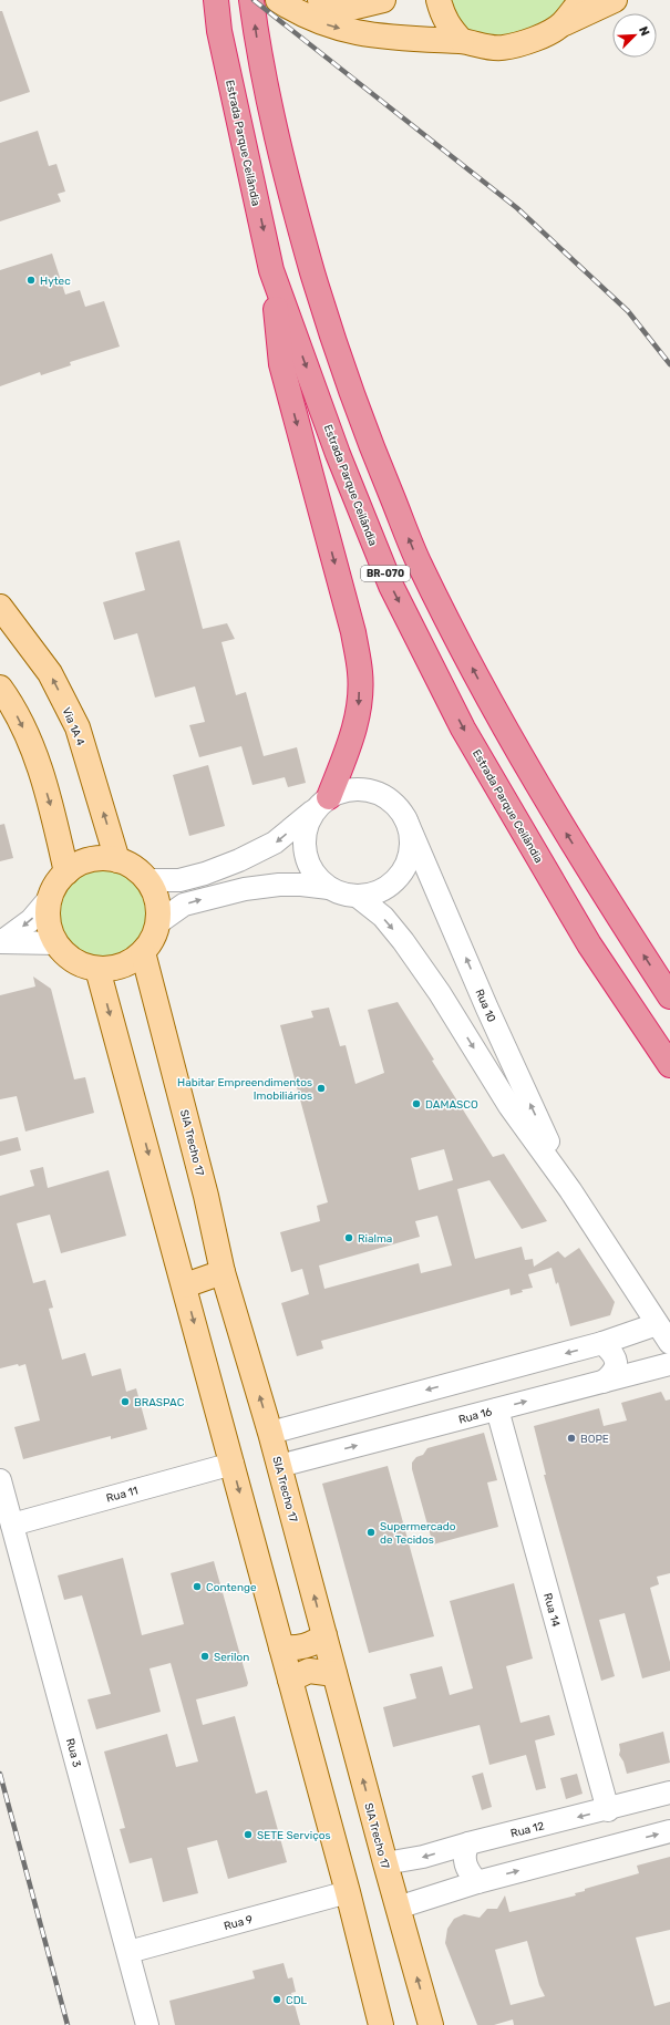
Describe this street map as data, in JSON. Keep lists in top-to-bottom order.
{
  "streets": {
    "highway": ["Estrada Parque Ceilândia", "BR-070"],
    "main road": ["Via 1A 4", "SIA Trecho 17"],
    "street": [
      "Rua 10",
      "Rua 16",
      "Rua 11",
      "Rua 14",
      "Rua 3",
      "Rua 12",
      "Rua 9"
    ]
  },
  "crossings": [
    ["Via 1A 4", "SIA Trecho 17"],
    ["SIA Trecho 17", "Rua 16"],
    ["SIA Trecho 17", "Rua 12"],
    ["Rua 16", "Rua 14"],
    ["Rua 11", "Rua 3"],
    ["Rua 14", "Rua 12"],
    ["Rua 3", "Rua 9"]
  ],
  "places": [
    "Hytec",
    "Habitar Empreendimentos Imobiliários",
    "DAMASCO",
    "Rialma",
    "BRASPAC",
    "BOPE",
    "Supermercado de Tecidos",
    "Contenge",
    "Serilon",
    "SETE Serviços",
    "CDL"
  ],
  "north": "top right"
}
